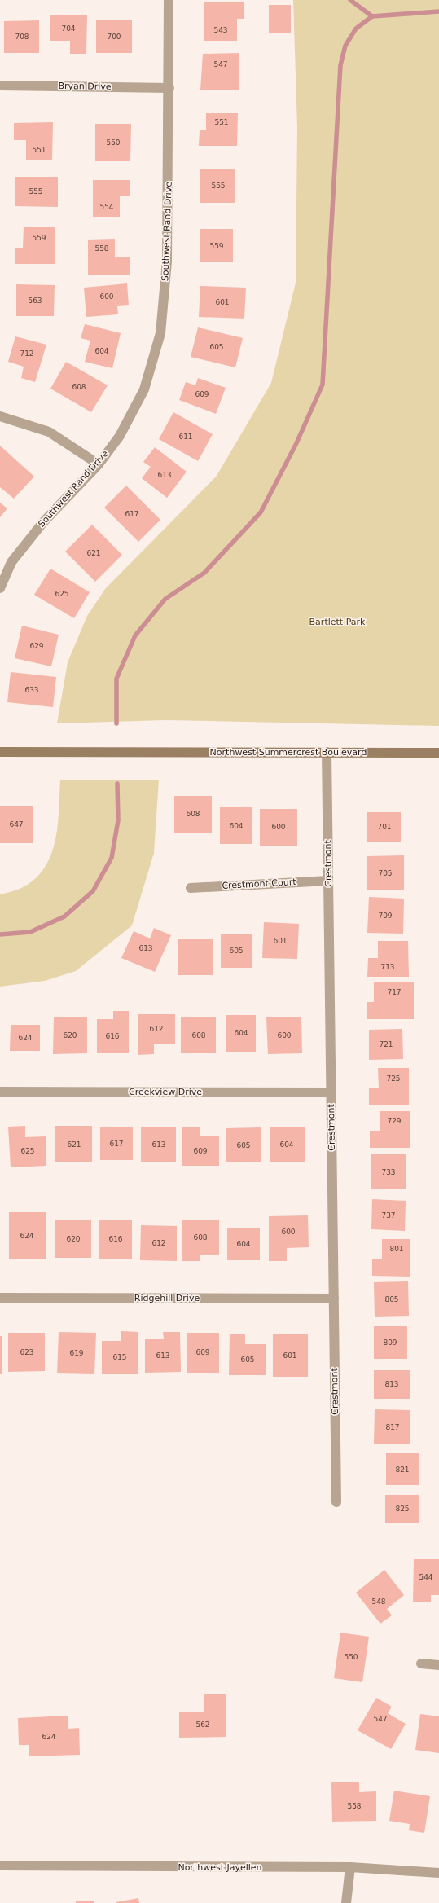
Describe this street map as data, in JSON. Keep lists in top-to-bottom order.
{
  "streets": {
    "street": [
      "Bryan Drive",
      "Southwest Rand Drive",
      "Northwest Summercrest Boulevard",
      "Crestmont",
      "Crestmont Court",
      "Creekview Drive",
      "Ridgehill Drive",
      "Northwest Jayellen"
    ]
  },
  "crossings": [
    ["Bryan Drive", "Southwest Rand Drive"],
    ["Northwest Summercrest Boulevard", "Crestmont"],
    ["Crestmont", "Crestmont Court"],
    ["Crestmont", "Creekview Drive"],
    ["Crestmont", "Ridgehill Drive"]
  ],
  "parks": ["Bartlett Park"],
  "house_numbers": [
    "704",
    "543",
    "708",
    "700",
    "547",
    "551",
    "550",
    "551",
    "555",
    "555",
    "554",
    "559",
    "559",
    "558",
    "600",
    "563",
    "601",
    "605",
    "604",
    "712",
    "608",
    "609",
    "611",
    "613",
    "617",
    "621",
    "625",
    "629",
    "633",
    "608",
    "647",
    "604",
    "600",
    "701",
    "705",
    "709",
    "601",
    "613",
    "605",
    "713",
    "717",
    "612",
    "604",
    "620",
    "608",
    "600",
    "616",
    "624",
    "721",
    "725",
    "729",
    "617",
    "621",
    "613",
    "604",
    "605",
    "625",
    "609",
    "733",
    "737",
    "600",
    "624",
    "608",
    "620",
    "616",
    "612",
    "604",
    "801",
    "805",
    "809",
    "623",
    "609",
    "619",
    "613",
    "601",
    "615",
    "605",
    "813",
    "817",
    "821",
    "825",
    "544",
    "548",
    "550",
    "547",
    "562",
    "624",
    "558"
  ]
}
